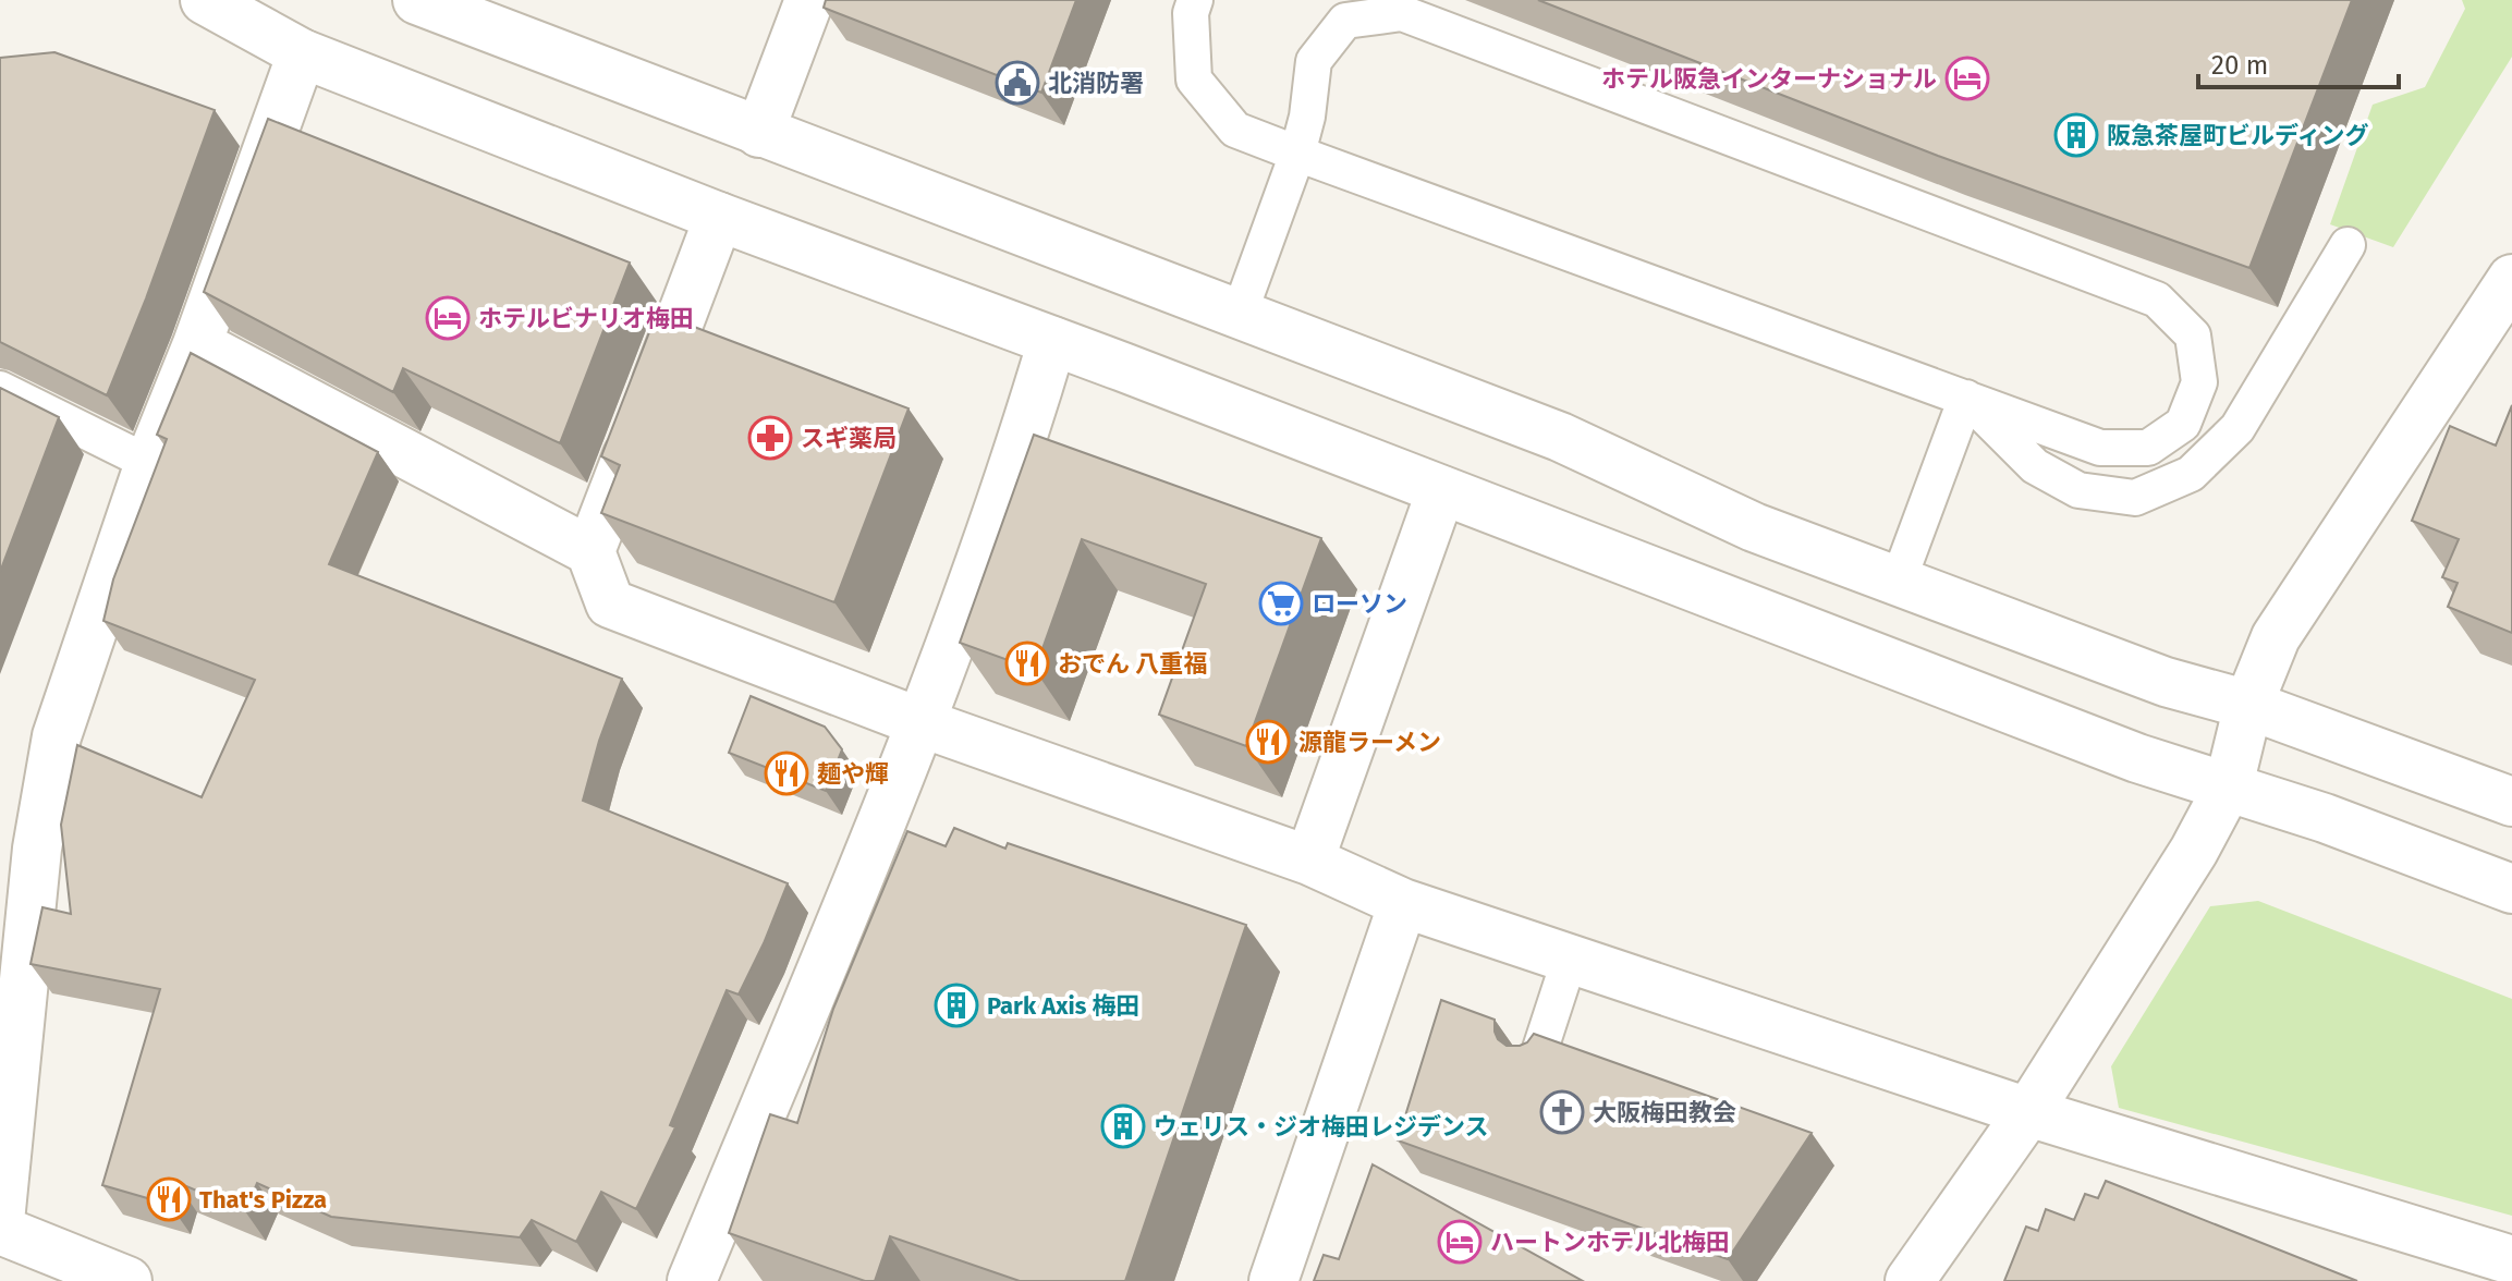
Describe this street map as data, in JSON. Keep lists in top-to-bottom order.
{
  "places": {
    "hotel": ["ホテル阪急インターナショナル", "ホテルビナリオ梅田", "ハートンホテル北梅田"],
    "public building": ["北消防署"],
    "building": ["阪急茶屋町ビルディング", "Park Axis 梅田", "ウェリス・ジオ梅田レジデンス"],
    "pharmacy": ["スギ薬局"],
    "supermarket": ["ローソン"],
    "restaurant": [
      "おでん 八重福",
      "源龍ラーメン",
      "麺や輝",
      "That's Pizza"
    ],
    "church": ["大阪梅田教会"]
  },
  "scale_bar": "20 m"
}
